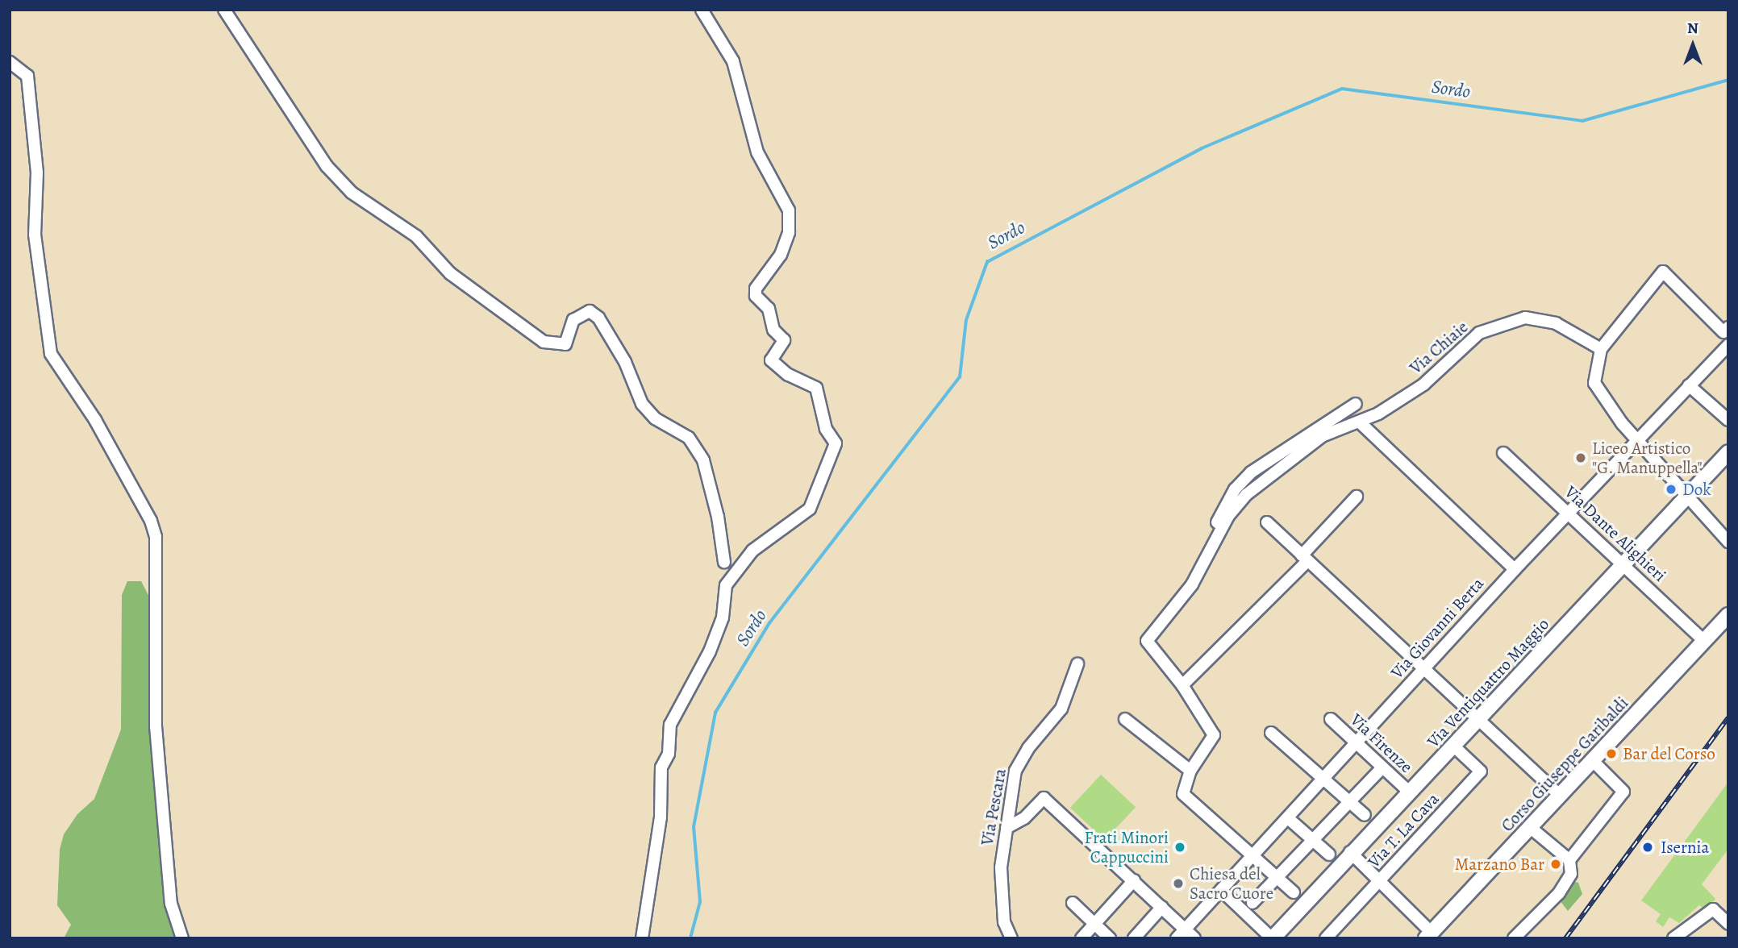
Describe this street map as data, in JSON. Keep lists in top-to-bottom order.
{
  "streets": {
    "main road": ["Via Ventiquattro Maggio", "Corso Giuseppe Garibaldi"],
    "street": [
      "Via Chiaie",
      "Via Dante Alighieri",
      "Via Giovanni Berta",
      "Via Firenze",
      "Via Pescara",
      "Via T. La Cava"
    ]
  },
  "crossings": [
    ["Via Dante Alighieri", "Via Giovanni Berta"],
    ["Via Dante Alighieri", "Via Ventiquattro Maggio"],
    ["Via Dante Alighieri", "Corso Giuseppe Garibaldi"],
    ["Via Giovanni Berta", "Via Firenze"],
    ["Via Ventiquattro Maggio", "Via Firenze"],
    ["Via Ventiquattro Maggio", "Via T. La Cava"]
  ],
  "water": ["Sordo"],
  "places": [
    "Liceo Artistico \"G. Manuppella\"",
    "Dok",
    "Bar del Corso",
    "Frati Minori Cappuccini",
    "Isernia",
    "Marzano Bar",
    "Chiesa del Sacro Cuore"
  ],
  "north": "top"
}
